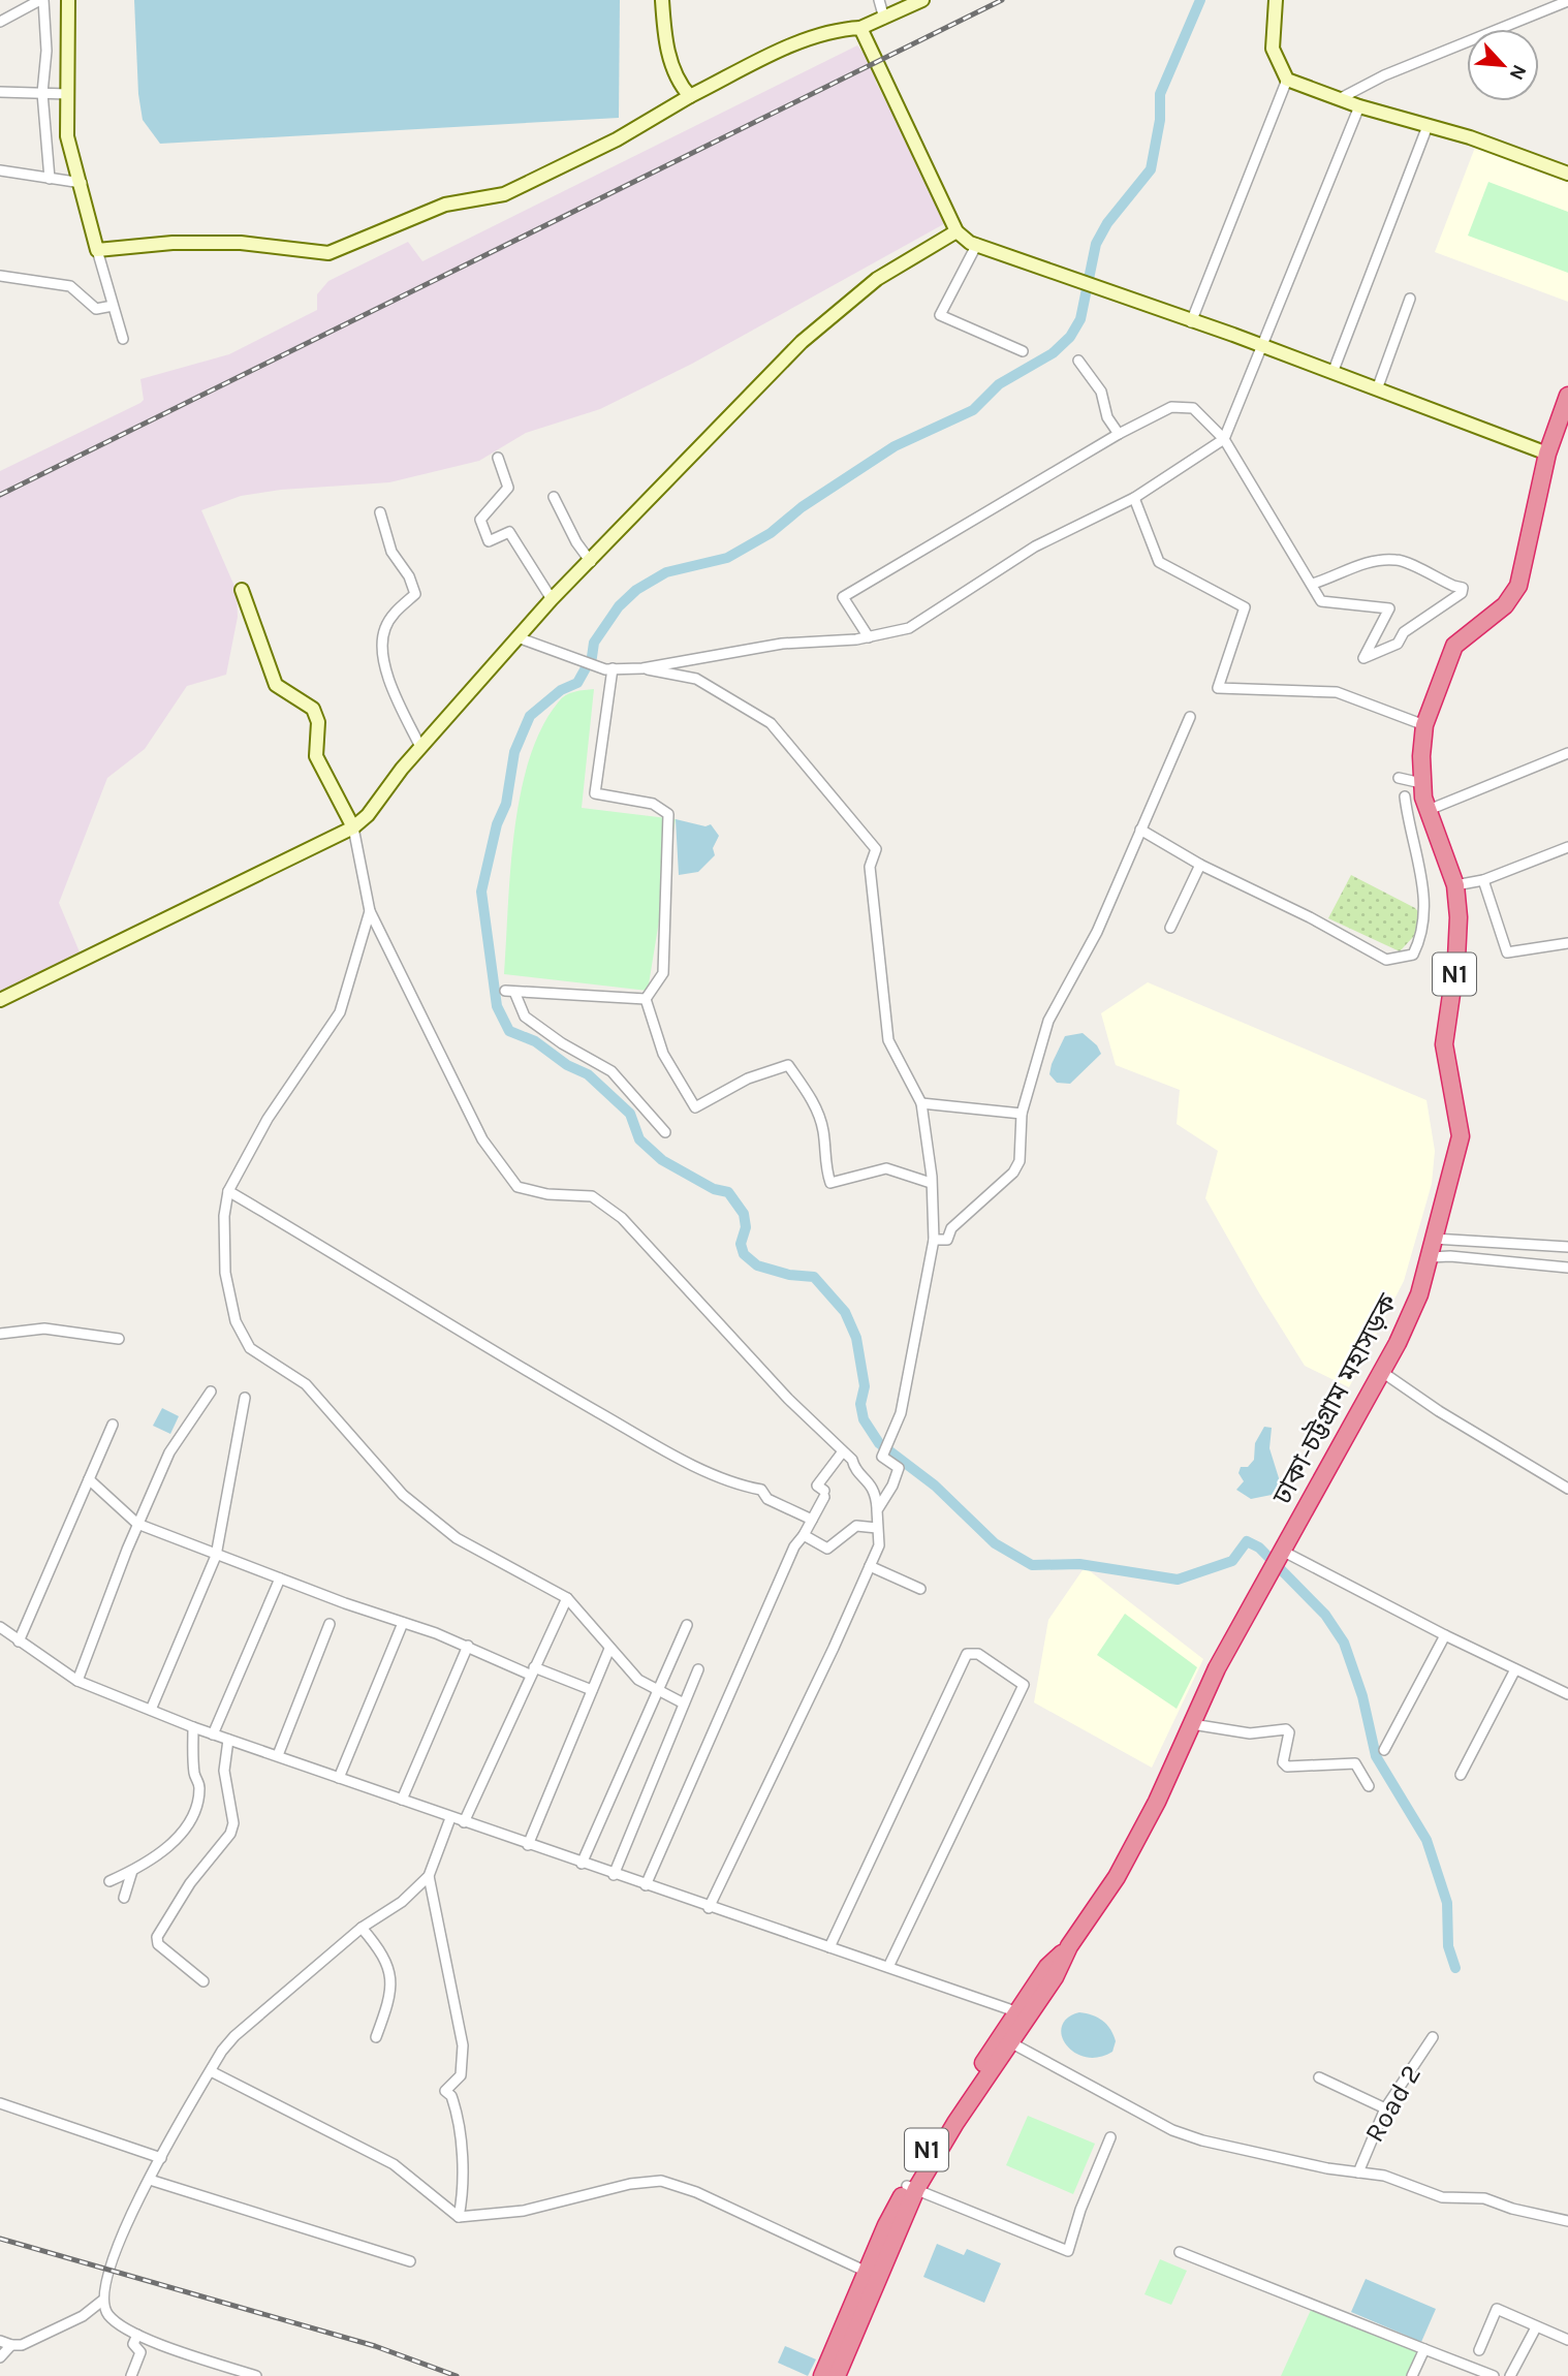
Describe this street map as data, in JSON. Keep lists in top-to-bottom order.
{
  "streets": {
    "highway": ["N1", "ঢাকা-চট্টগ্রাম মহাসড়ক"],
    "street": ["Road 2"]
  },
  "north": "bottom right"
}
